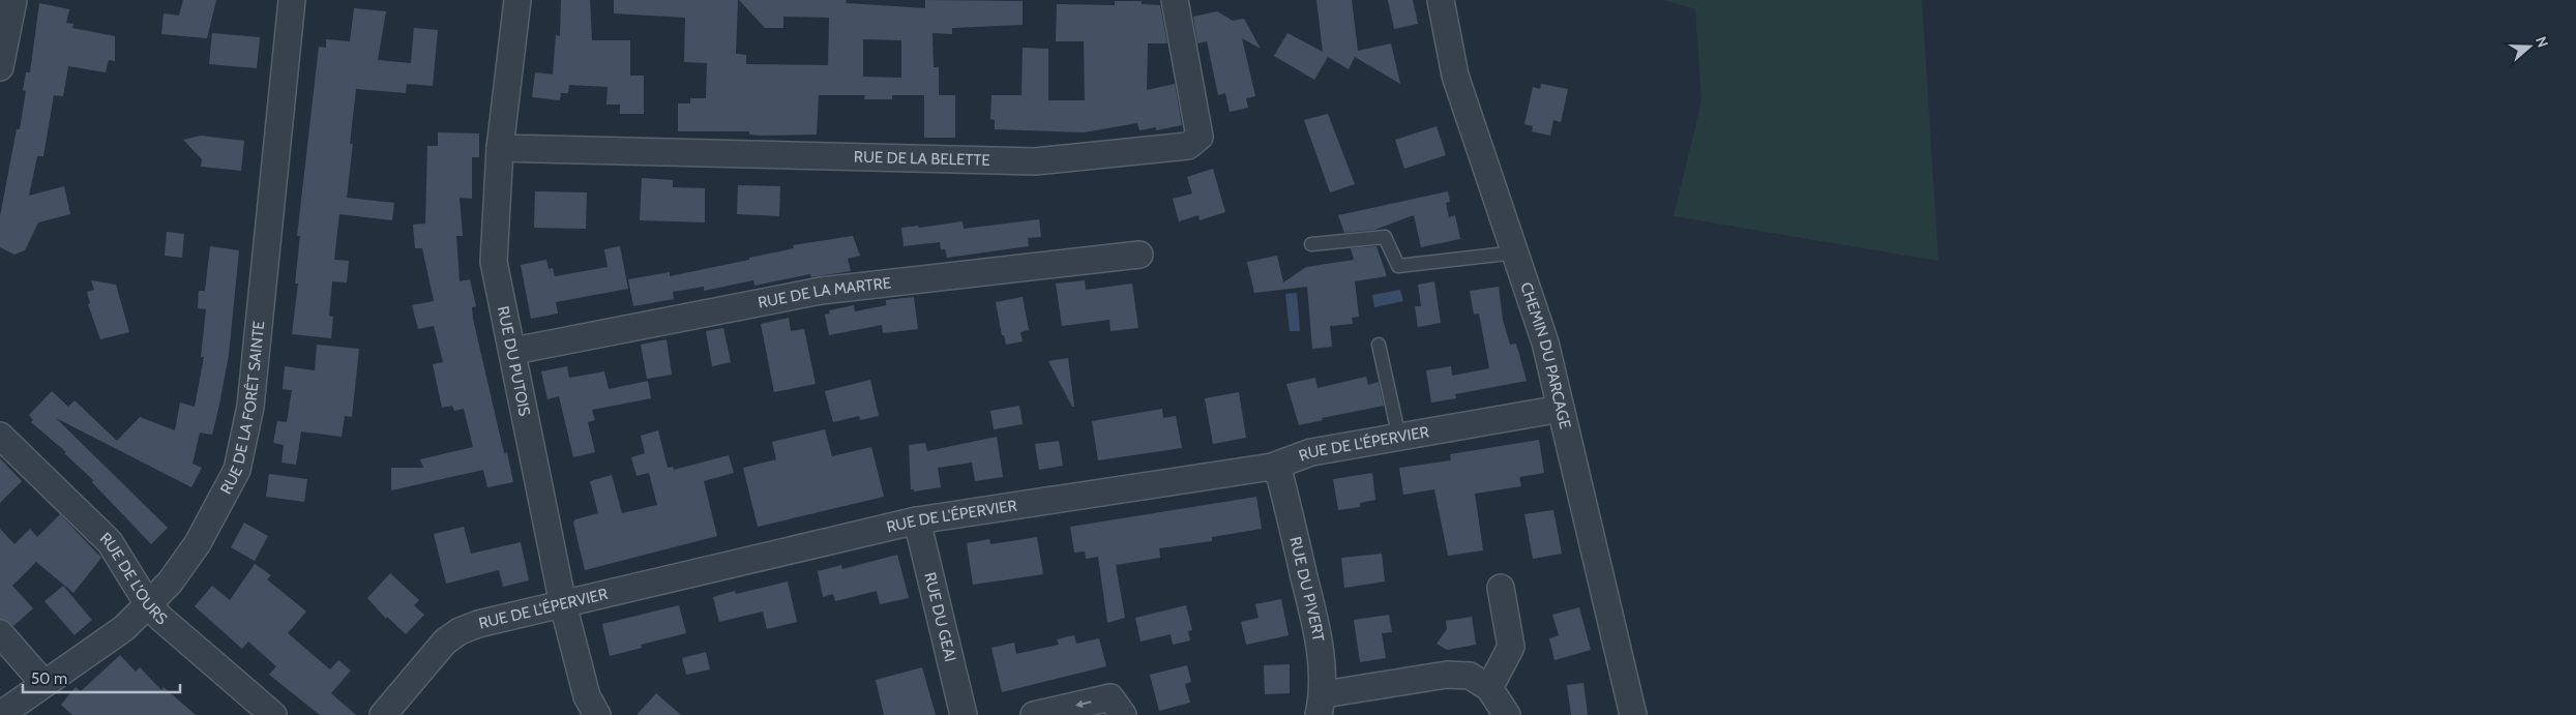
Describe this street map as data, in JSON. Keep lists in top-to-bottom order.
{
  "streets": {
    "street": [
      "RUE DE LA BELETTE",
      "RUE DE LA MARTRE",
      "CHEMIN DU PARCAGE",
      "RUE DU PUTOIS",
      "RUE DE LA FORÊT SAINTE",
      "RUE DE L'ÉPERVIER",
      "RUE DE L'OURS",
      "RUE DU PIVERT",
      "RUE DU GEAI"
    ]
  },
  "crossings": [
    ["RUE DE LA BELETTE", "RUE DU PUTOIS"],
    ["RUE DE LA MARTRE", "RUE DU PUTOIS"],
    ["CHEMIN DU PARCAGE", "RUE DE L'ÉPERVIER"],
    ["RUE DU PUTOIS", "RUE DE L'ÉPERVIER"],
    ["RUE DE LA FORÊT SAINTE", "RUE DE L'OURS"],
    ["RUE DE L'ÉPERVIER", "RUE DU PIVERT"],
    ["RUE DE L'ÉPERVIER", "RUE DU GEAI"]
  ],
  "scale_bar": "50 m",
  "north": "right"
}
